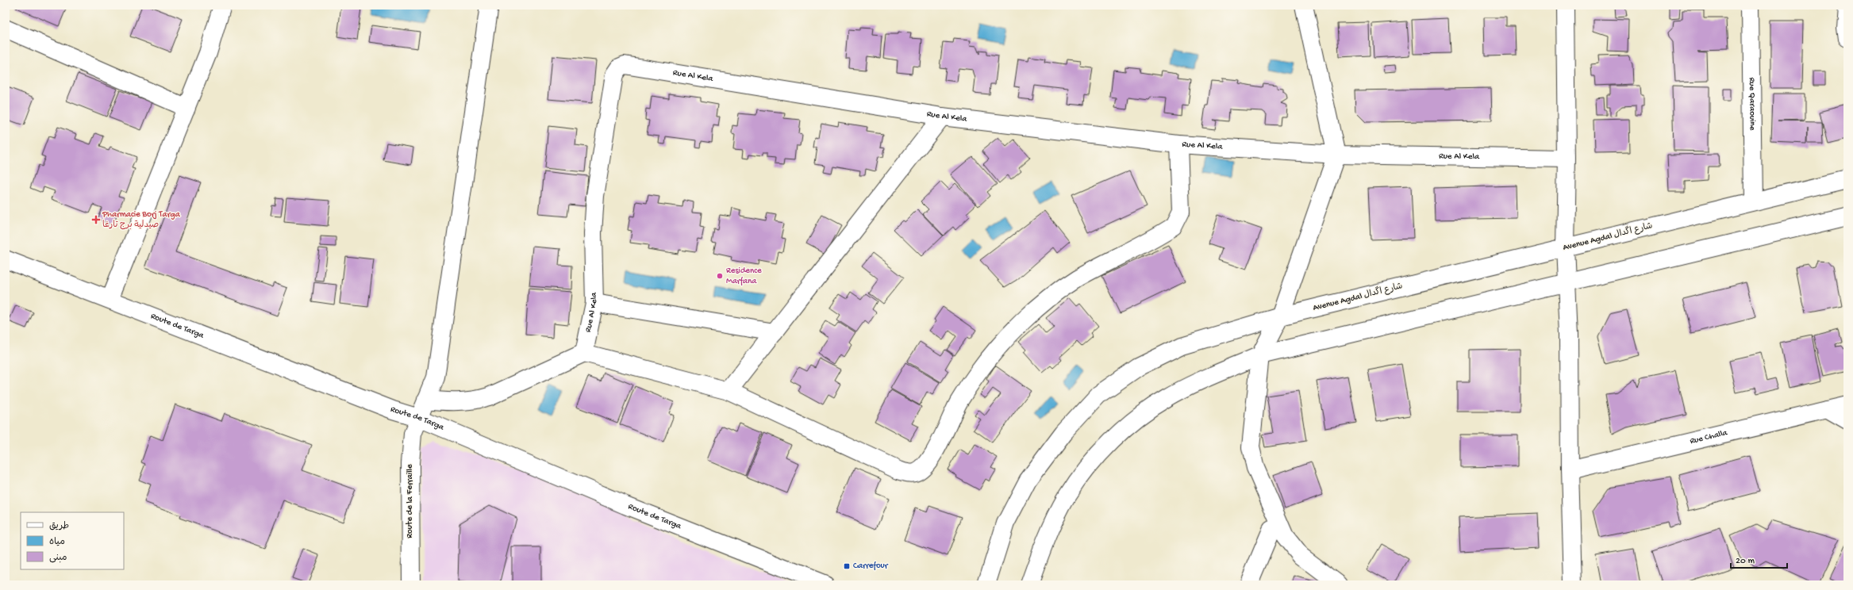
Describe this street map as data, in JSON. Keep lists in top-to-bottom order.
{
  "streets": {
    "street": [
      "Rue Al Kela",
      "Rue Qaraouine",
      "Avenue Agdal شارع اگدال",
      "Route de Targa",
      "Rue Challa",
      "Route de la Ferraille"
    ]
  },
  "crossings": [
    ["Rue Qaraouine", "Avenue Agdal شارع اگدال"],
    ["Route de Targa", "Route de la Ferraille"]
  ],
  "places": {
    "health": ["Pharmacie Borj Targa صيدلية برج تارغا"],
    "other": ["Residence Marfana"],
    "transit": ["Carrefour"]
  },
  "legend": ["طريق", "مياه", "مبنى"],
  "scale_bar": "20 m"
}
